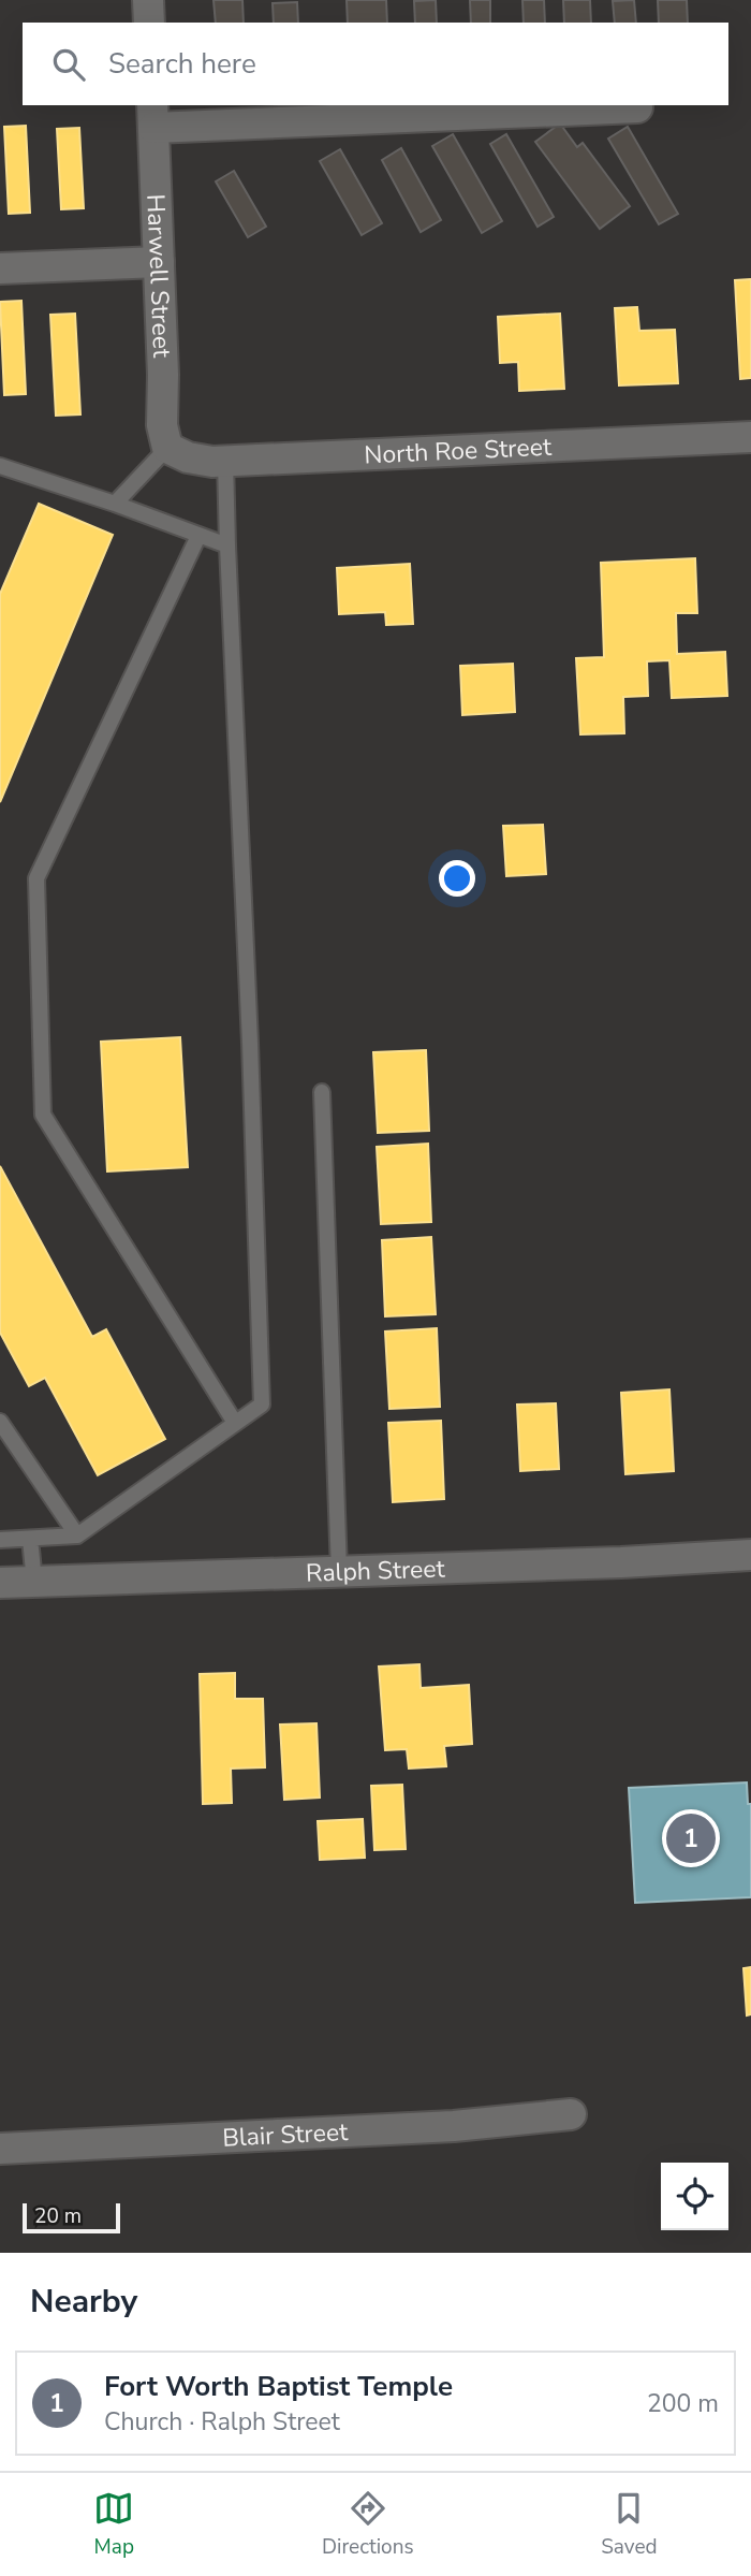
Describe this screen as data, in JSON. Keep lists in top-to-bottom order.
{
  "streets": {
    "street": [
      "Harwell Street",
      "North Roe Street",
      "Ralph Street",
      "Blair Street"
    ]
  },
  "crossings": [
    ["Harwell Street", "North Roe Street"]
  ],
  "scale_bar": "20 m",
  "page": {
    "search": "Search here",
    "pins": "1",
    "scale": "20 m",
    "heading": "Nearby",
    "list": [
      {
        "mark": "1",
        "name": "Fort Worth Baptist Temple",
        "note": "Church · Ralph Street",
        "value": "200 m"
      }
    ],
    "nav": ["Map", "Directions", "Saved"]
  }
}
